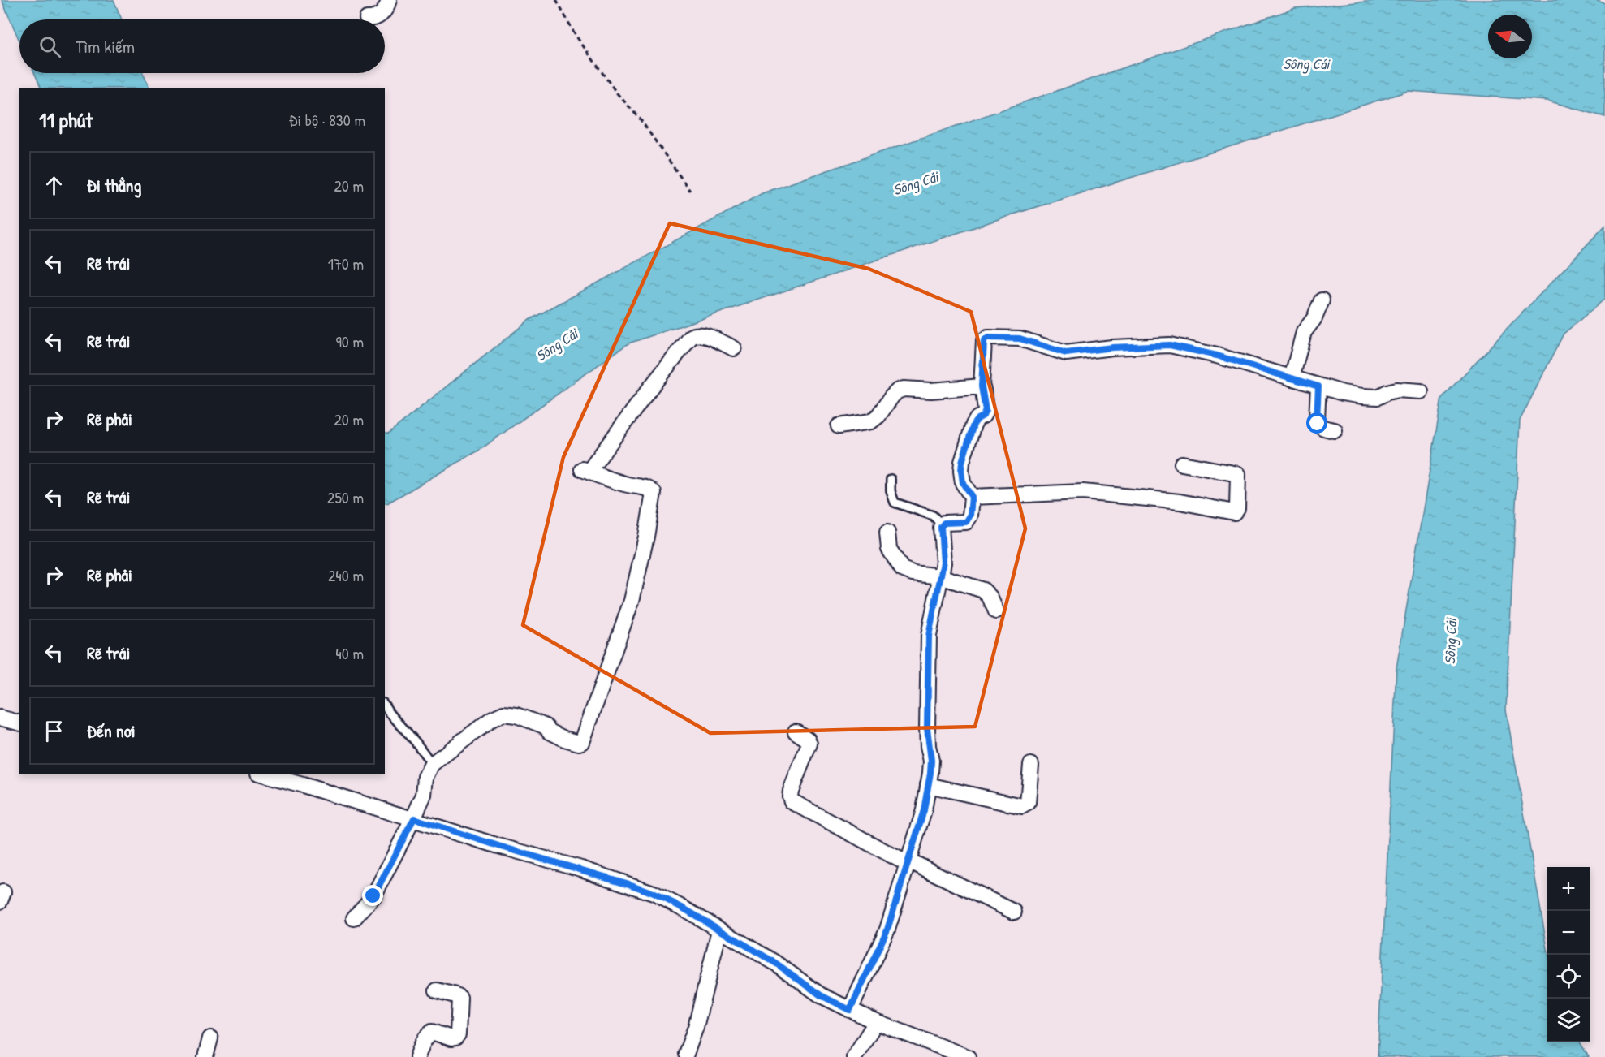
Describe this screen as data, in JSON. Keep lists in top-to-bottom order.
{
  "water": ["Sông Cái"],
  "north": "left",
  "page": {
    "search": "Tìm kiếm",
    "heading": ["11 phút", "Đi bộ · 830 m"],
    "list": [
      ["Đi thẳng", "20 m"],
      ["Rẽ trái", "170 m"],
      ["Rẽ trái", "90 m"],
      ["Rẽ phải", "20 m"],
      ["Rẽ trái", "250 m"],
      ["Rẽ phải", "240 m"],
      ["Rẽ trái", "40 m"],
      "Đến nơi"
    ],
    "map_buttons": ["+", "−"]
  }
}
